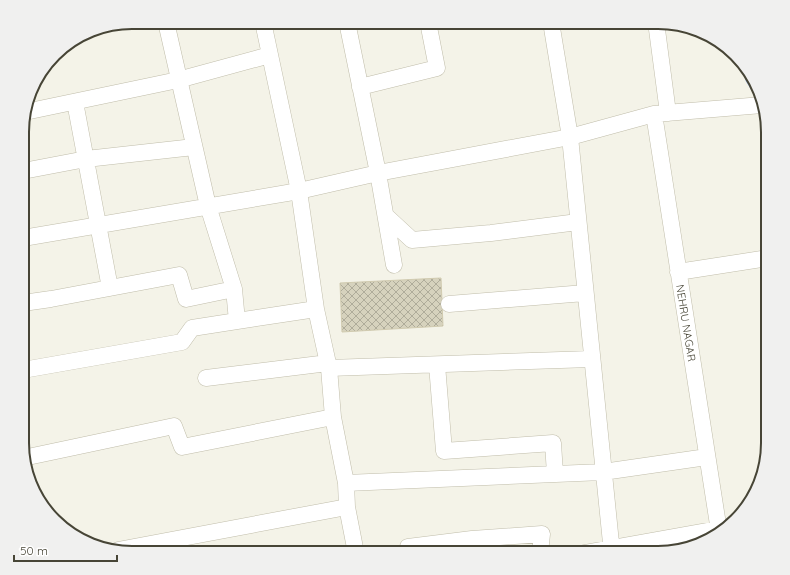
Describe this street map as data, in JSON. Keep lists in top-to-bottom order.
{
  "streets": {
    "street": ["NEHRU NAGAR"]
  },
  "scale_bar": "50 m"
}
